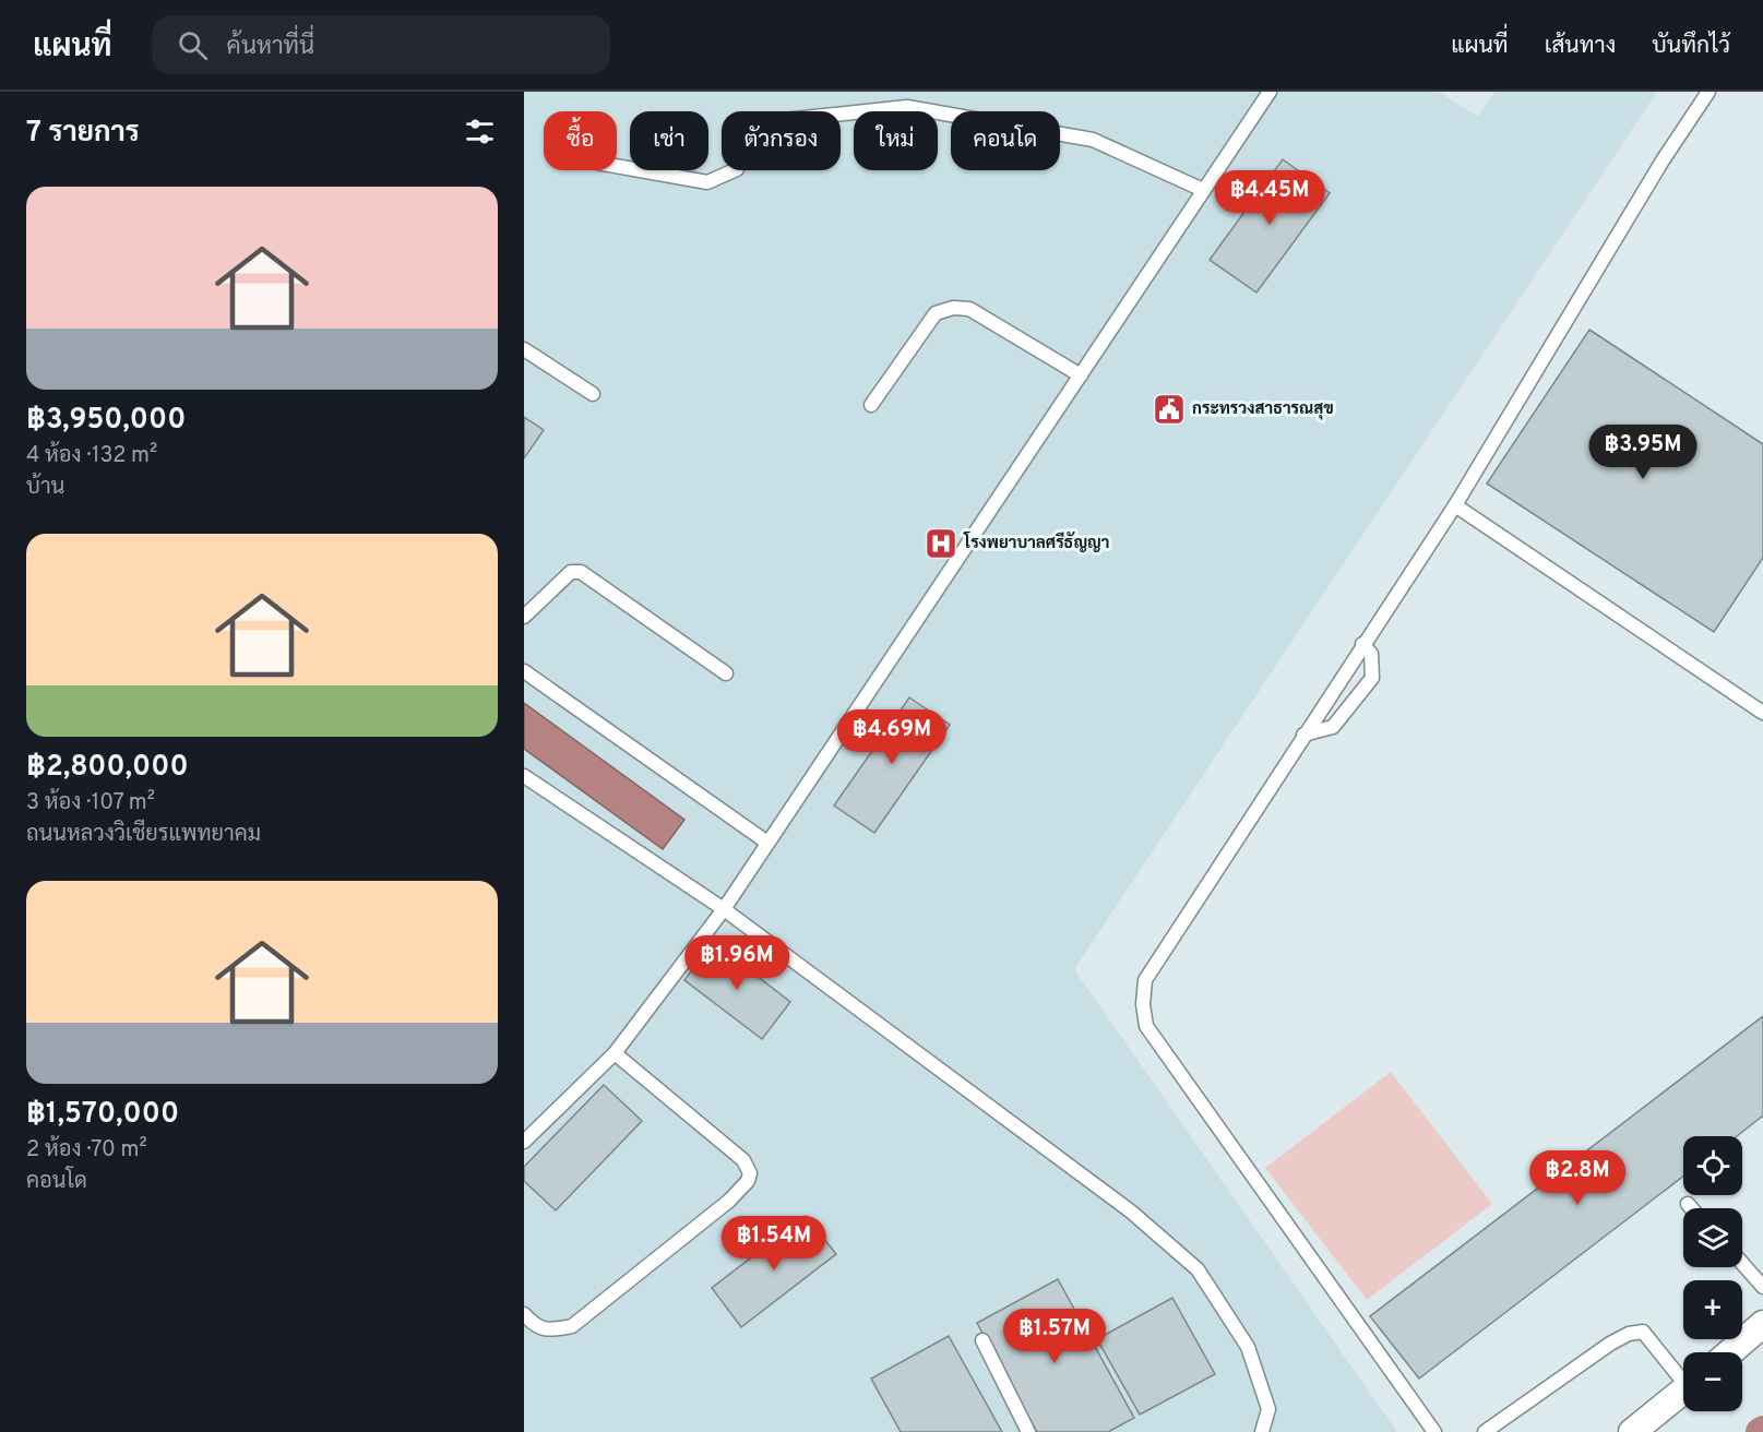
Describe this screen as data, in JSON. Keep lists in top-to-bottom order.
{
  "places": {
    "public building": ["กระทรวงสาธารณสุข"],
    "hospital": ["โรงพยาบาลศรีธัญญา"]
  },
  "page": {
    "header": "แผนที่",
    "search": "ค้นหาที่นี่",
    "nav": ["แผนที่", "เส้นทาง", "บันทึกไว้"],
    "heading": "7 รายการ",
    "chip": [
      "ซื้อ",
      "เช่า",
      "ตัวกรอง",
      "ใหม่",
      "คอนโด"
    ],
    "list": [
      {
        "name": "฿3,950,000",
        "note": "4 ห้อง · 132 m² · บ้าน"
      },
      {
        "name": "฿2,800,000",
        "note": "3 ห้อง · 107 m² · ถนนหลวงวิเชียรแพทยาคม"
      },
      {
        "name": "฿1,570,000",
        "note": "2 ห้อง · 70 m² · คอนโด"
      }
    ],
    "price": [
      "฿4.45M",
      "฿3.95M",
      "฿4.69M",
      "฿1.96M",
      "฿2.8M",
      "฿1.54M",
      "฿1.57M"
    ],
    "map_buttons": ["+", "−"]
  }
}
